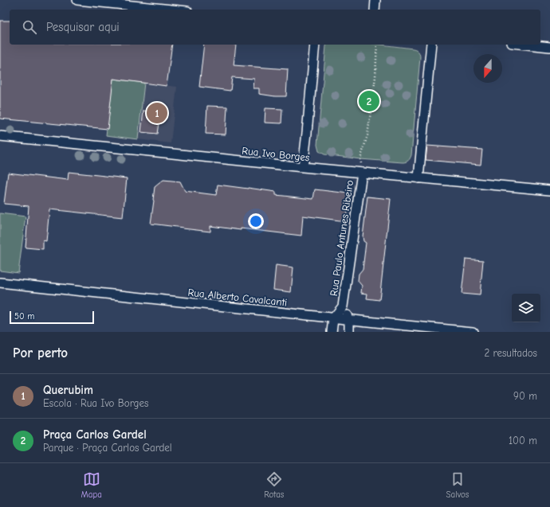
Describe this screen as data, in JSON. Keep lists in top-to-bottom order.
{
  "streets": {
    "street": ["Rua Ivo Borges", "Rua Paulo Antunes Ribeiro", "Rua Alberto Cavalcanti"]
  },
  "crossings": [
    ["Rua Ivo Borges", "Rua Paulo Antunes Ribeiro"],
    ["Rua Paulo Antunes Ribeiro", "Rua Alberto Cavalcanti"]
  ],
  "scale_bar": "50 m",
  "north": "bottom",
  "page": {
    "search": "Pesquisar aqui",
    "pins": ["2", "1"],
    "scale": "50 m",
    "heading": ["Por perto", "2 resultados"],
    "list": [
      {
        "mark": "1",
        "name": "Querubim",
        "note": "Escola · Rua Ivo Borges",
        "value": "90 m"
      },
      {
        "mark": "2",
        "name": "Praça Carlos Gardel",
        "note": "Parque · Praça Carlos Gardel",
        "value": "100 m"
      }
    ],
    "nav": ["Mapa", "Rotas", "Salvos"]
  }
}
